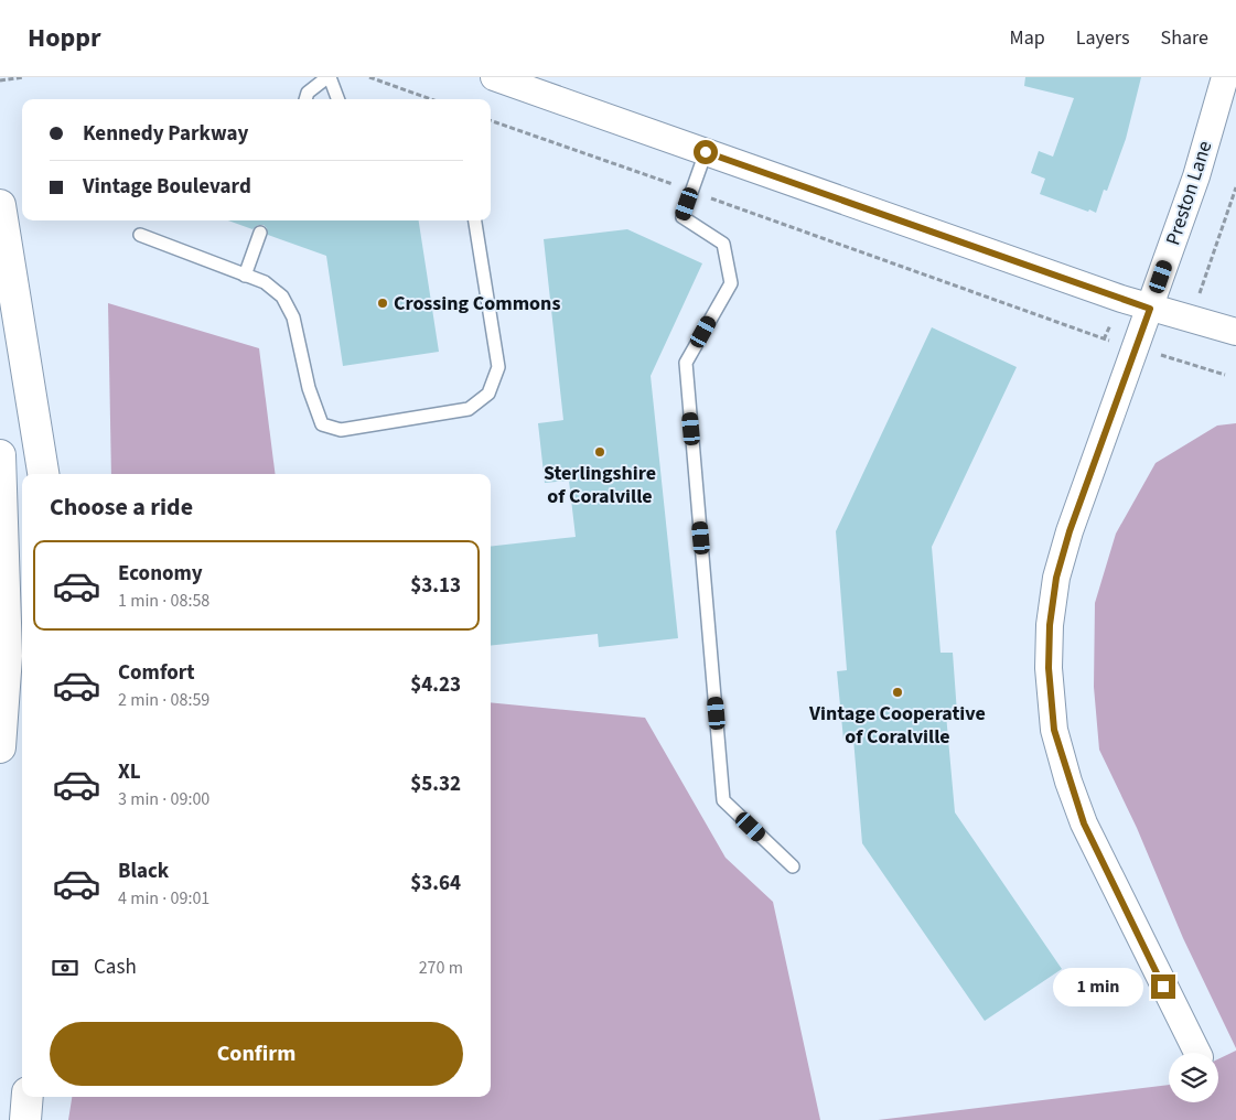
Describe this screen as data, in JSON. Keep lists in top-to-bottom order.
{
  "streets": {
    "street": ["Preston Lane"]
  },
  "places": ["Crossing Commons", "Sterlingshire of Coralville", "Vintage Cooperative of Coralville"],
  "page": {
    "header": "Hoppr",
    "nav": ["Map", "Layers", "Share"],
    "banner": ["Kennedy Parkway", "Vintage Boulevard"],
    "heading": "Choose a ride",
    "list": [
      {
        "name": "Economy",
        "note": "1 min · 08:58",
        "value": "$3.13"
      },
      {
        "name": "Comfort",
        "note": "2 min · 08:59",
        "value": "$4.23"
      },
      {
        "name": "XL",
        "note": "3 min · 09:00",
        "value": "$5.32"
      },
      {
        "name": "Black",
        "note": "4 min · 09:01",
        "value": "$3.64"
      }
    ],
    "pay": ["Cash", "270 m"],
    "bubble": "1 min",
    "buttons": "Confirm"
  }
}
